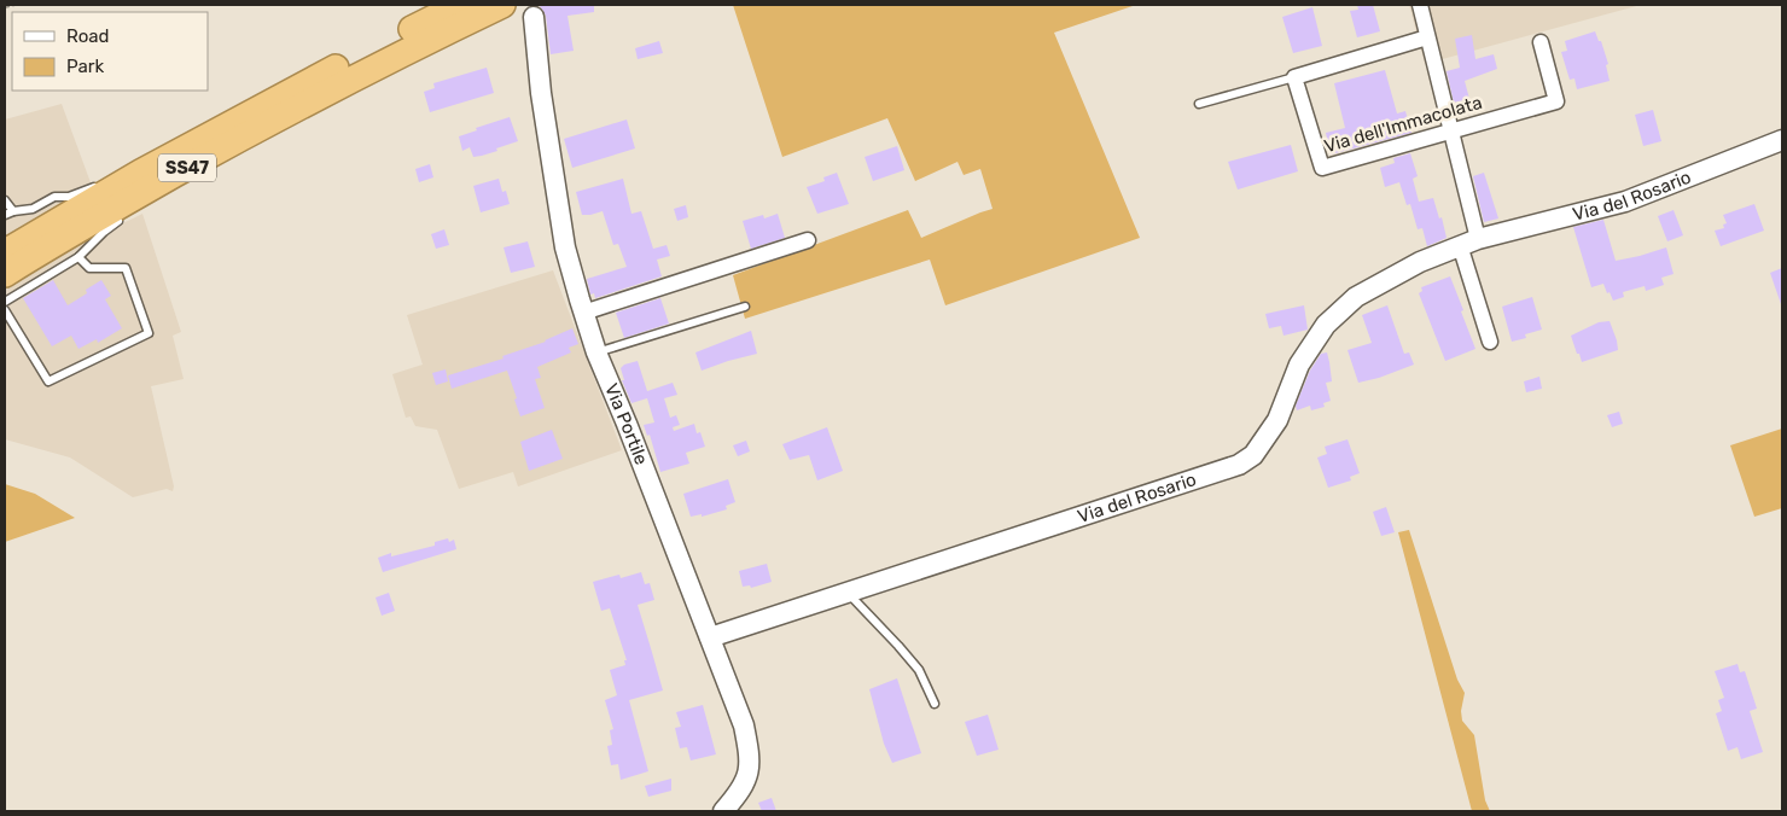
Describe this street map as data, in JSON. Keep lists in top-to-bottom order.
{
  "streets": {
    "highway": ["SS47"],
    "street": ["Via dell'Immacolata", "Via del Rosario", "Via Portile"]
  },
  "crossings": [
    ["Via del Rosario", "Via Portile"]
  ],
  "legend": ["Road", "Park"]
}
